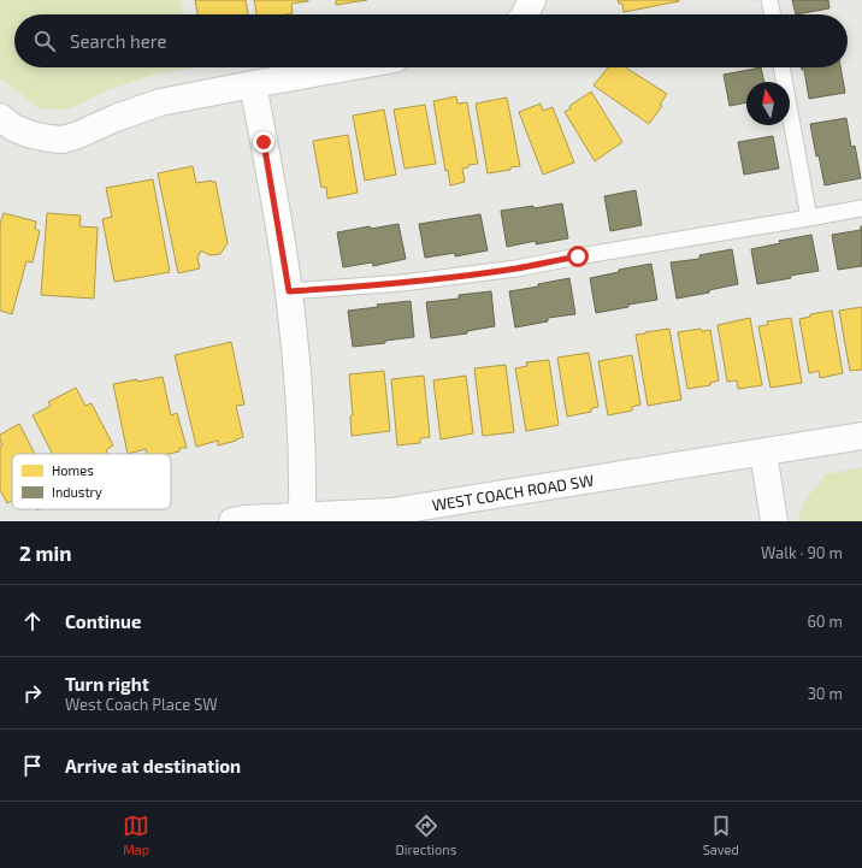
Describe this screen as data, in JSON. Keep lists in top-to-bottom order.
{
  "streets": {
    "street": ["WEST COACH ROAD SW"]
  },
  "legend": ["Homes", "Industry"],
  "north": "top",
  "page": {
    "search": "Search here",
    "heading": ["2 min", "Walk · 90 m"],
    "list": [
      ["Continue", "60 m"],
      ["Turn right", "West Coach Place SW", "30 m"],
      "Arrive at destination"
    ],
    "nav": ["Map", "Directions", "Saved"]
  }
}
